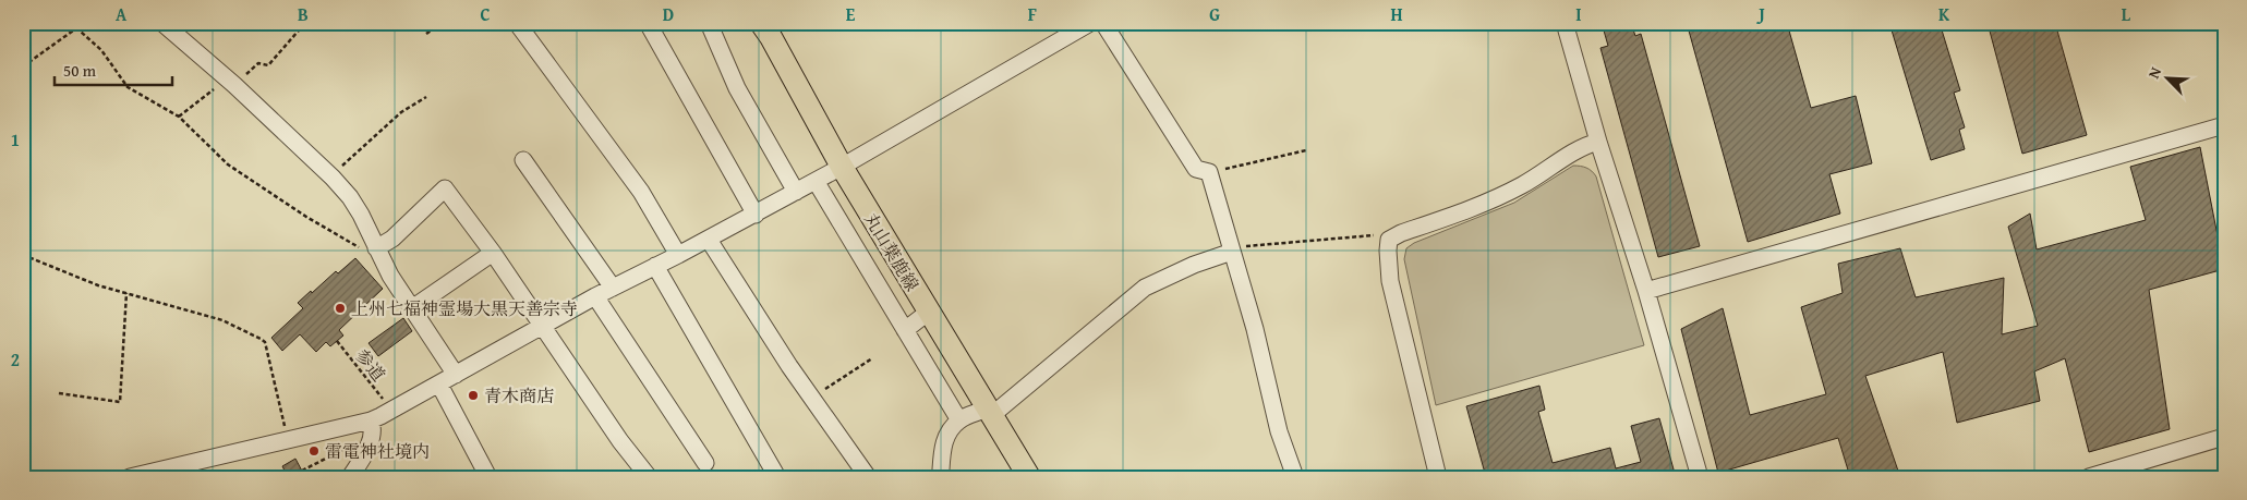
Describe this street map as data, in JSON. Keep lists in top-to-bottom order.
{
  "streets": {
    "main road": ["丸山葉鹿線"],
    "path": ["参道"]
  },
  "places": ["上州七福神霊場大黒天善宗寺", "青木商店", "雷電神社境内"],
  "scale_bar": "50 m",
  "north": "top left",
  "grid": {
    "columns": [
      "A",
      "B",
      "C",
      "D",
      "E",
      "F",
      "G",
      "H",
      "I",
      "J",
      "K",
      "L"
    ],
    "rows": ["1", "2"]
  }
}
